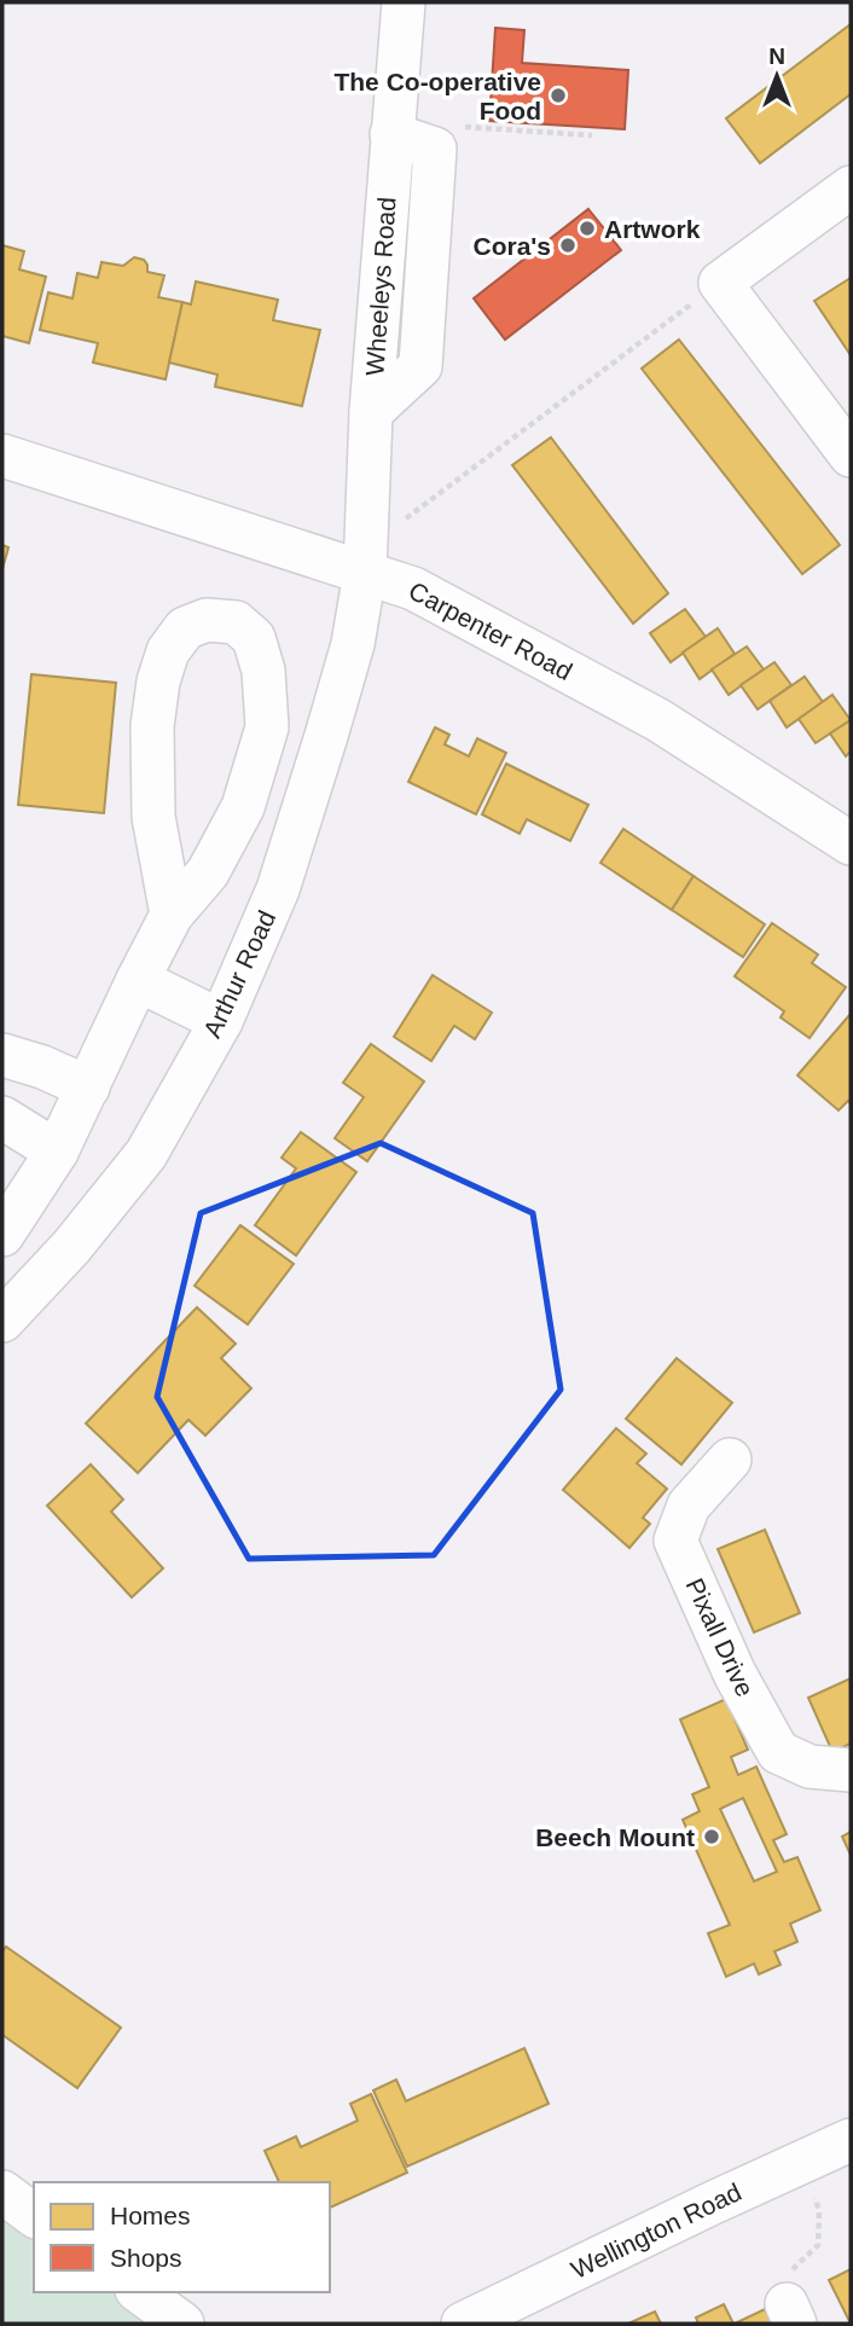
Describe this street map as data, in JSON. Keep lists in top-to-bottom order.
{
  "streets": {
    "street": [
      "Wheeleys Road",
      "Carpenter Road",
      "Arthur Road",
      "Pixall Drive",
      "Wellington Road"
    ]
  },
  "crossings": [
    ["Wheeleys Road", "Carpenter Road"],
    ["Wheeleys Road", "Arthur Road"],
    ["Carpenter Road", "Arthur Road"]
  ],
  "places": [
    "The Co-operative Food",
    "Artwork",
    "Cora's",
    "Beech Mount"
  ],
  "legend": ["Homes", "Shops"],
  "north": "top"
}
